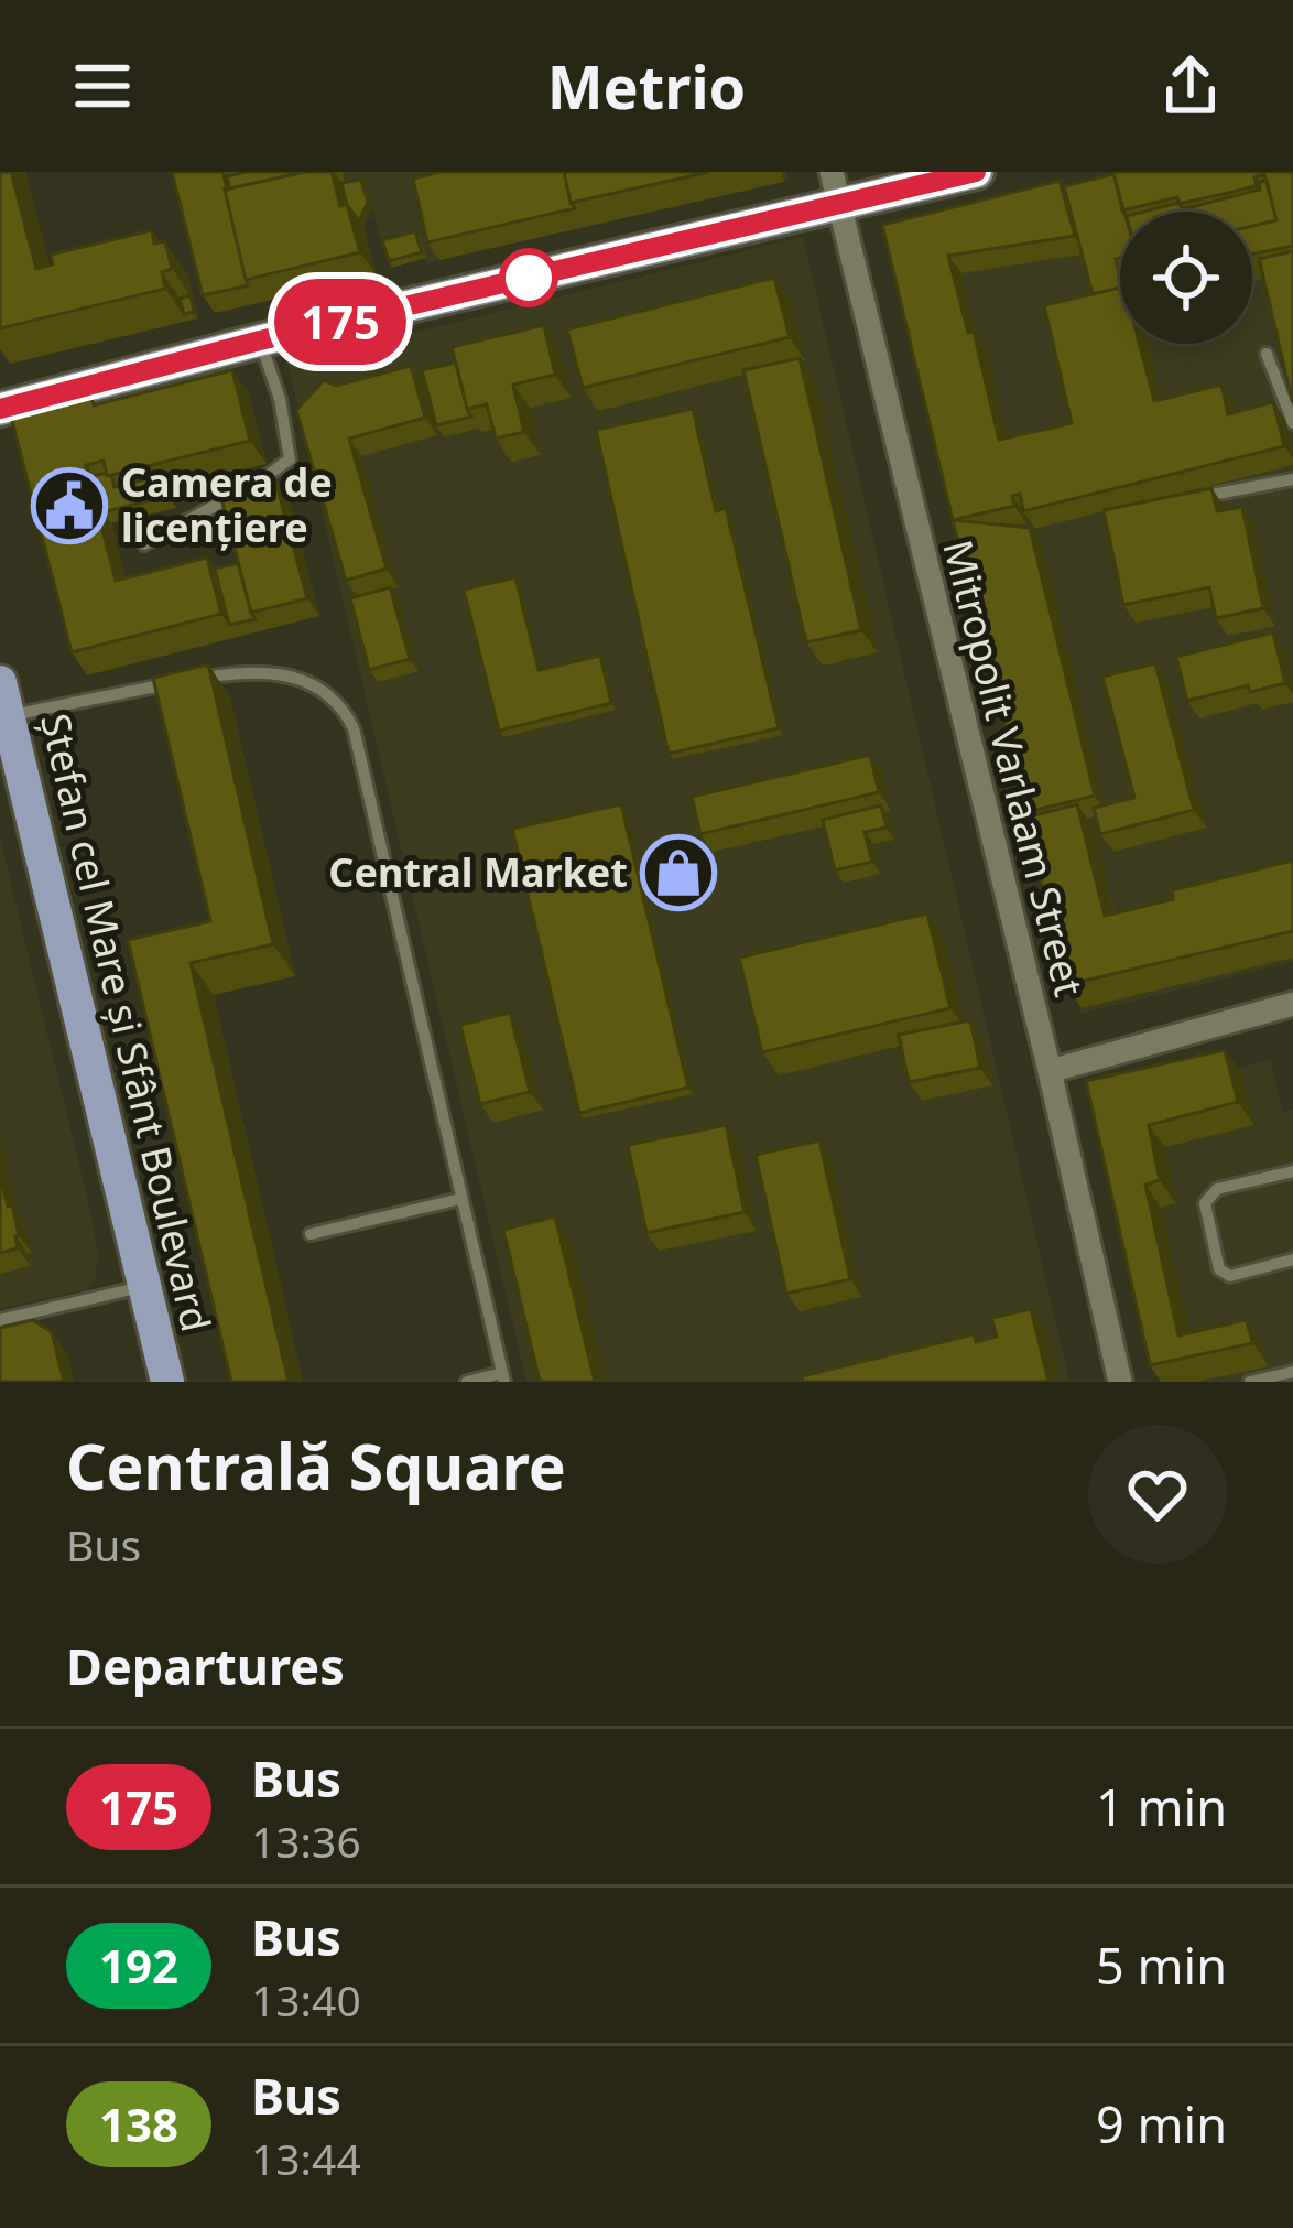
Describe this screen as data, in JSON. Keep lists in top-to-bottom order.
{
  "streets": {
    "main road": ["Ștefan cel Mare și Sfânt Boulevard"],
    "street": ["Mitropolit Varlaam Street"]
  },
  "places": {
    "public building": ["Camera de licențiere"],
    "shop": ["Central Market"]
  },
  "lines": ["bus line 175"],
  "page": {
    "header": "Metrio",
    "on_map": "175",
    "heading": [
      ["Centrală Square", "Bus"],
      "Departures"
    ],
    "list": [
      {
        "mark": "175",
        "name": "Bus",
        "note": "13:36",
        "value": "1 min"
      },
      {
        "mark": "192",
        "name": "Bus",
        "note": "13:40",
        "value": "5 min"
      },
      {
        "mark": "138",
        "name": "Bus",
        "note": "13:44",
        "value": "9 min"
      }
    ]
  }
}
